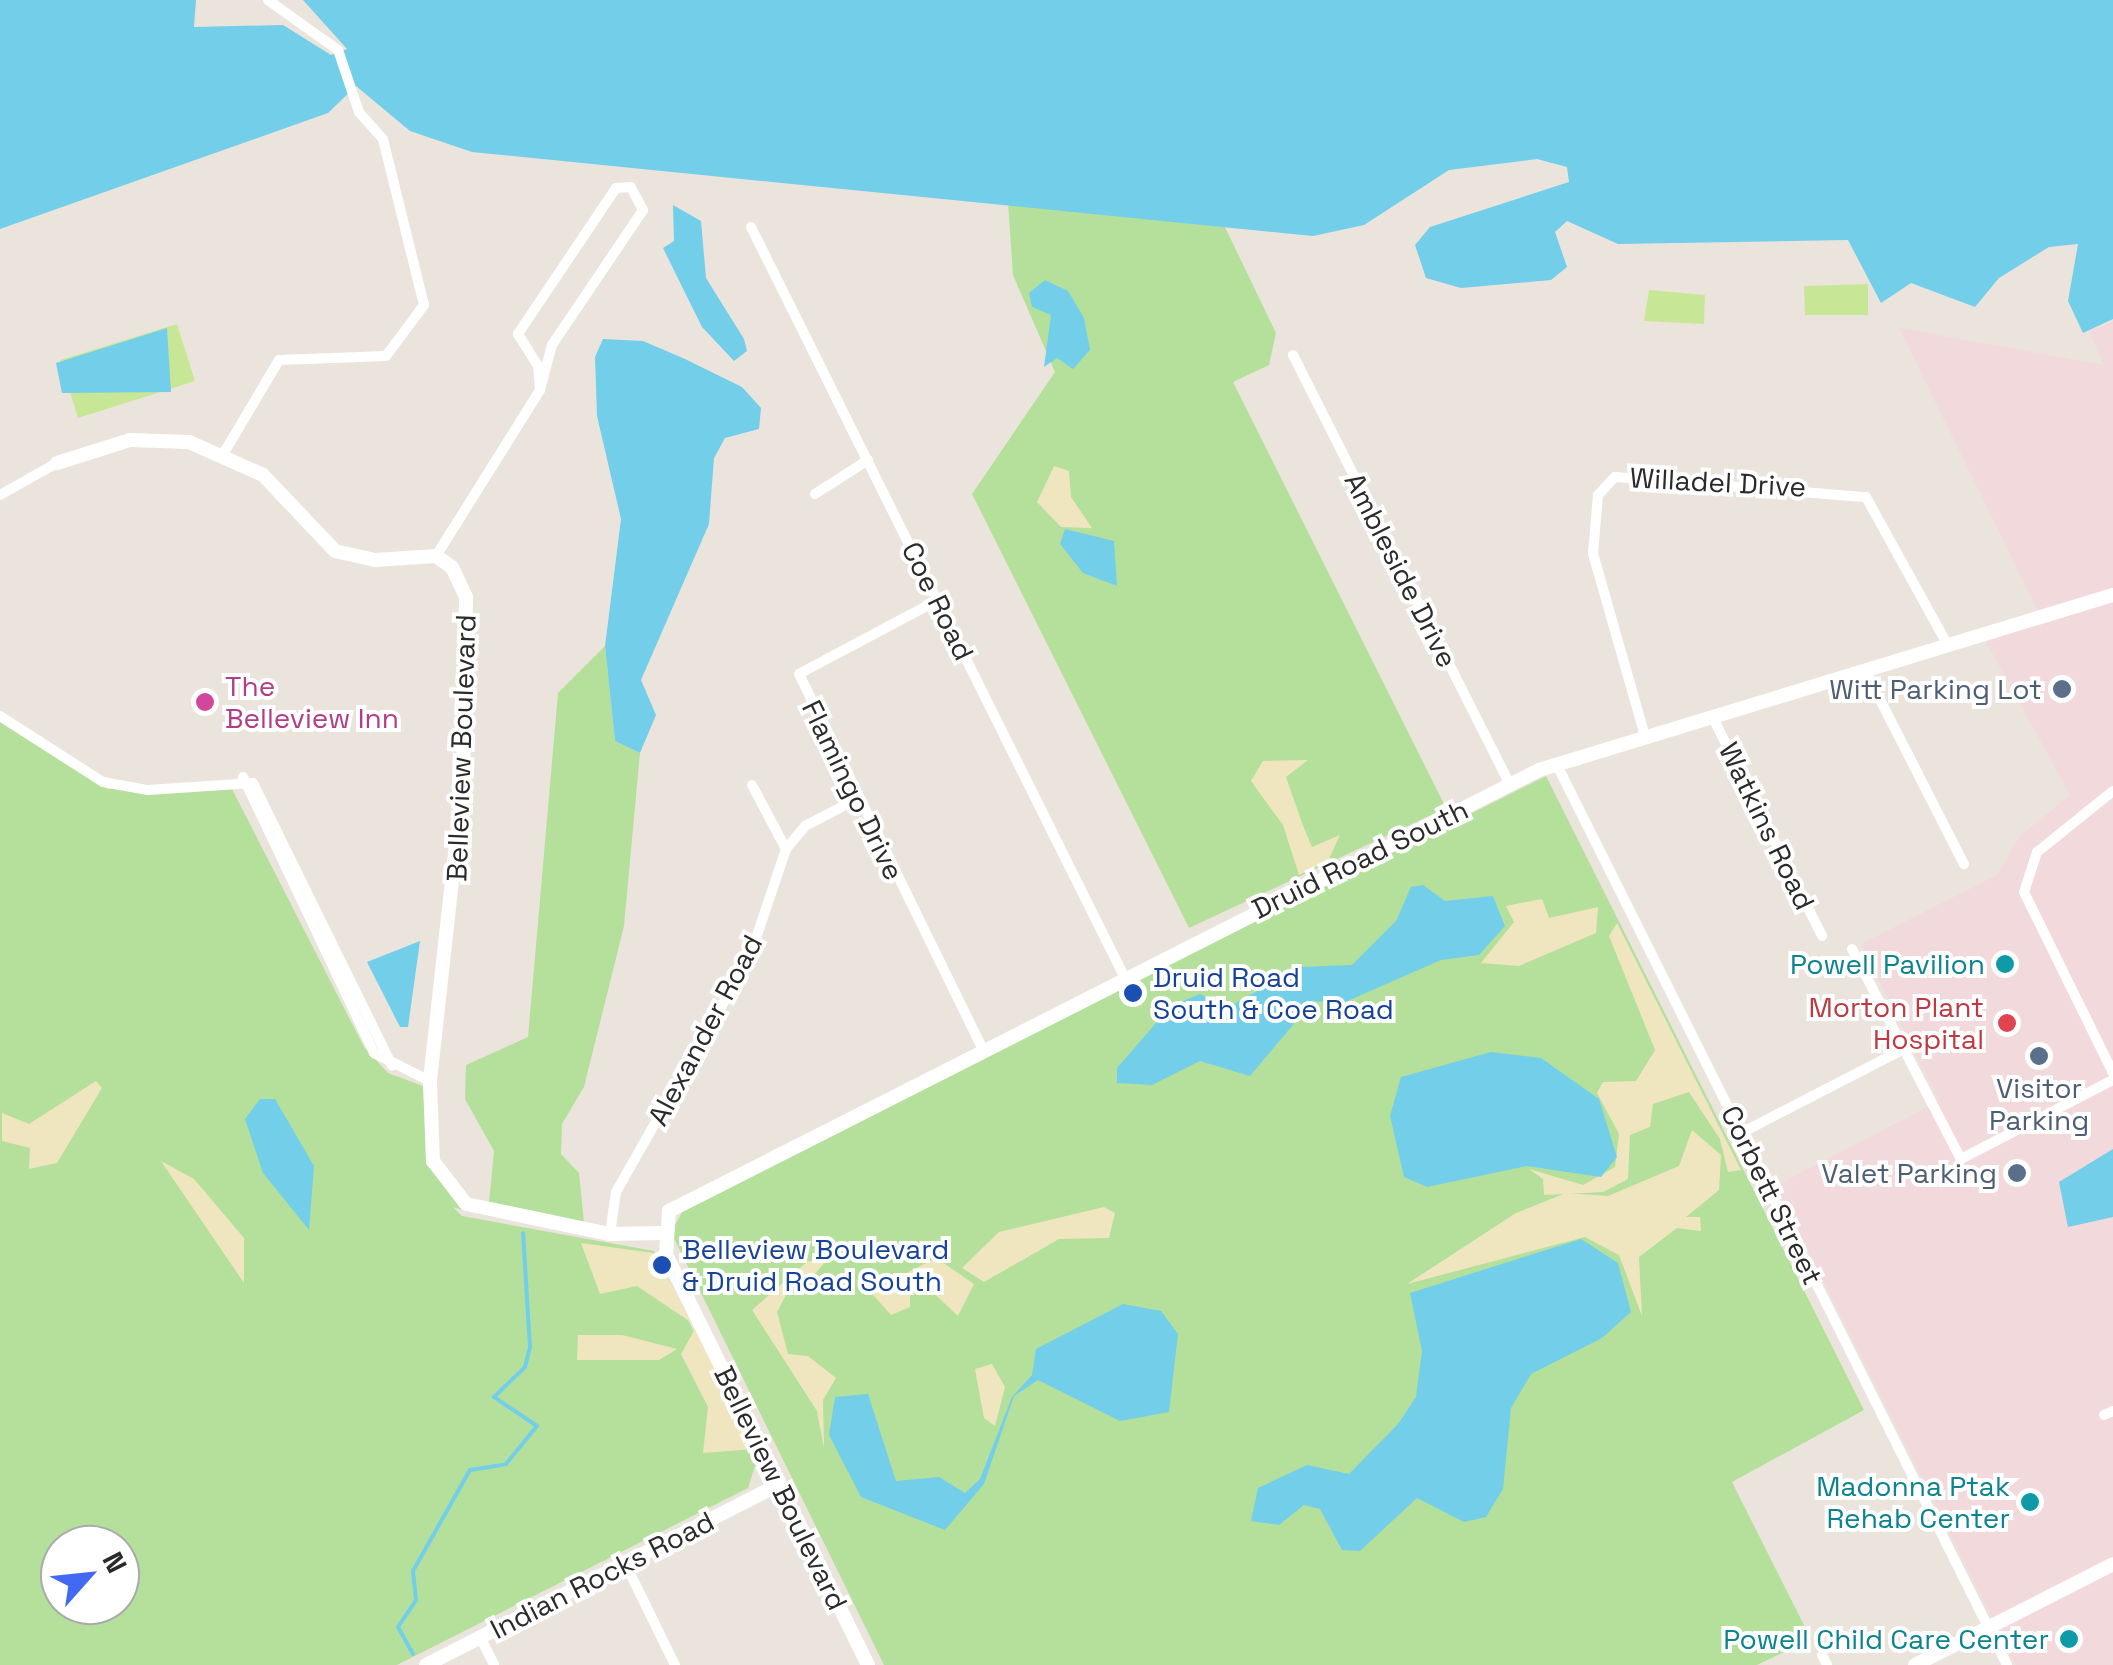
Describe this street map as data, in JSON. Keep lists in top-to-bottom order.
{
  "streets": {
    "street": [
      "Willadel Drive",
      "Ambleside Drive",
      "Coe Road",
      "Belleview Boulevard",
      "Flamingo Drive",
      "Watkins Road",
      "Druid Road South",
      "Alexander Road",
      "Corbett Street",
      "Indian Rocks Road"
    ]
  },
  "crossings": [
    ["Willadel Drive", "Druid Road South"],
    ["Ambleside Drive", "Druid Road South"],
    ["Coe Road", "Flamingo Drive"],
    ["Coe Road", "Druid Road South"],
    ["Belleview Boulevard", "Druid Road South"],
    ["Belleview Boulevard", "Alexander Road"],
    ["Belleview Boulevard", "Indian Rocks Road"],
    ["Flamingo Drive", "Druid Road South"],
    ["Watkins Road", "Druid Road South"],
    ["Druid Road South", "Corbett Street"]
  ],
  "places": [
    "Witt Parking Lot",
    "The Belleview Inn",
    "Powell Pavilion",
    "Druid Road South & Coe Road",
    "Morton Plant Hospital",
    "Visitor Parking",
    "Valet Parking",
    "Belleview Boulevard & Druid Road South",
    "Madonna Ptak Rehab Center",
    "Powell Child Care Center"
  ],
  "north": "top right"
}
